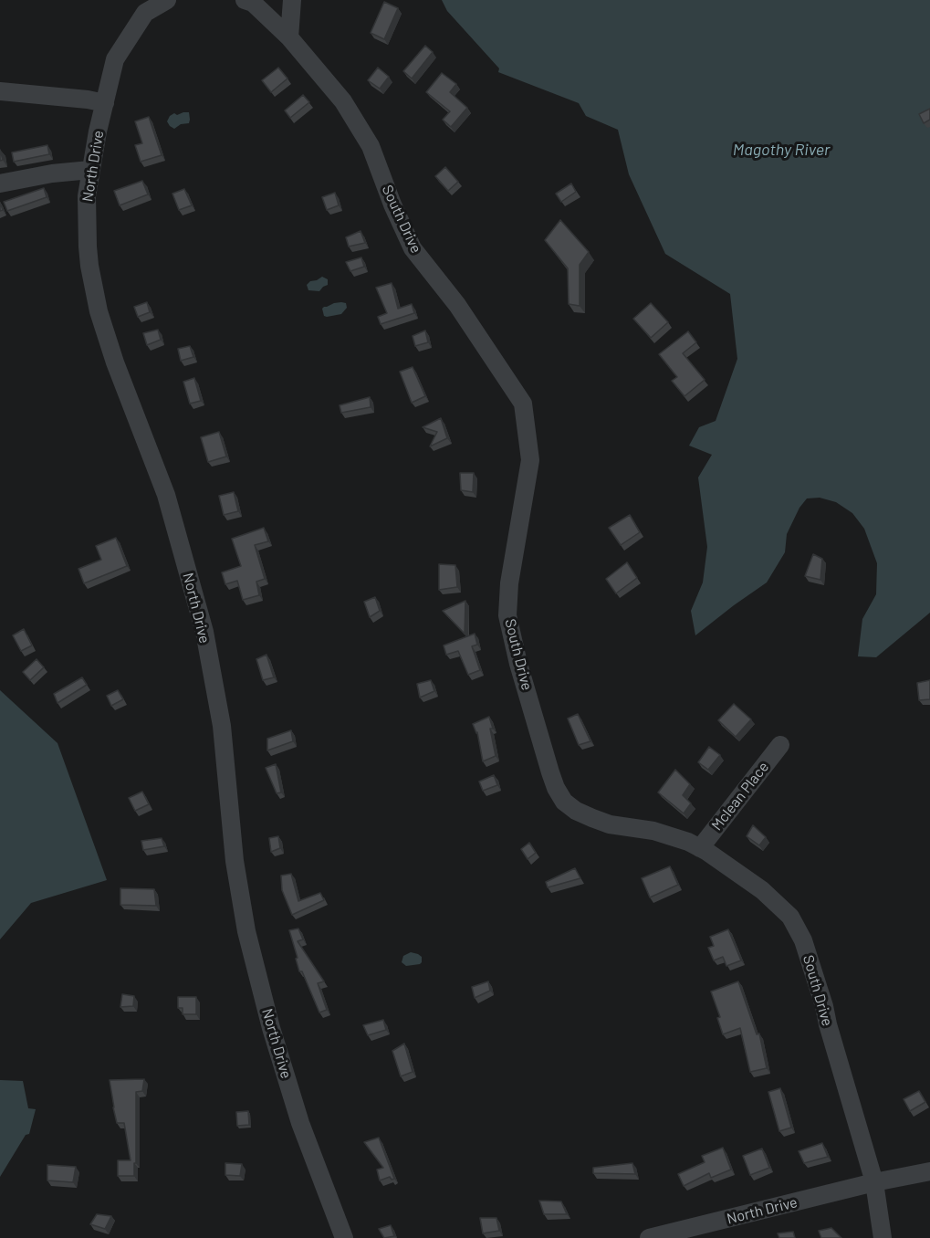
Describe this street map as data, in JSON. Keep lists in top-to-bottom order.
{
  "streets": {
    "street": ["North Drive", "South Drive", "Mclean Place"]
  },
  "crossings": [
    ["North Drive", "South Drive"],
    ["South Drive", "Mclean Place"]
  ],
  "water": ["Magothy River"]
}
